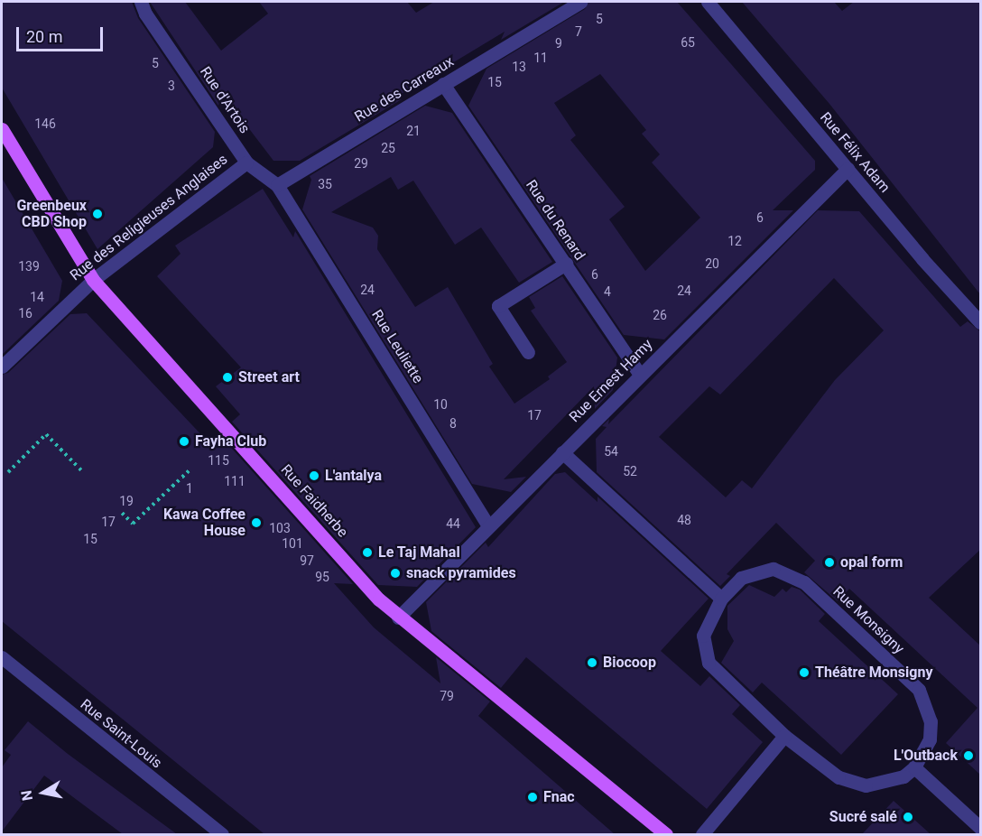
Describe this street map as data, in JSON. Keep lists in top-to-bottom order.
{
  "streets": {
    "main road": ["Rue Faidherbe"],
    "street": [
      "Rue des Carreaux",
      "Rue d'Artois",
      "Rue Félix Adam",
      "Rue des Religieuses Anglaises",
      "Rue du Renard",
      "Rue Leuliette",
      "Rue Ernest Hamy",
      "Rue Monsigny",
      "Rue Saint-Louis"
    ]
  },
  "crossings": [
    ["Rue des Carreaux", "Rue du Renard"],
    ["Rue des Carreaux", "Rue Leuliette"],
    ["Rue d'Artois", "Rue des Religieuses Anglaises"],
    ["Rue Félix Adam", "Rue Ernest Hamy"],
    ["Rue des Religieuses Anglaises", "Rue Faidherbe"],
    ["Rue du Renard", "Rue Ernest Hamy"],
    ["Rue Leuliette", "Rue Ernest Hamy"],
    ["Rue Ernest Hamy", "Rue Faidherbe"]
  ],
  "places": [
    "Greenbeux CBD Shop",
    "Street art",
    "Fayha Club",
    "L'antalya",
    "Kawa Coffee House",
    "Le Taj Mahal",
    "opal form",
    "snack pyramides",
    "Biocoop",
    "Théâtre Monsigny",
    "L'Outback",
    "Fnac",
    "Sucré salé"
  ],
  "house_numbers": [
    "5",
    "7",
    "65",
    "9",
    "11",
    "5",
    "13",
    "15",
    "3",
    "146",
    "21",
    "25",
    "29",
    "35",
    "6",
    "12",
    "20",
    "139",
    "6",
    "24",
    "24",
    "4",
    "14",
    "16",
    "26",
    "10",
    "17",
    "8",
    "54",
    "115",
    "52",
    "111",
    "1",
    "19",
    "48",
    "17",
    "44",
    "103",
    "15",
    "101",
    "97",
    "95",
    "79"
  ],
  "scale_bar": "20 m",
  "north": "left"
}
